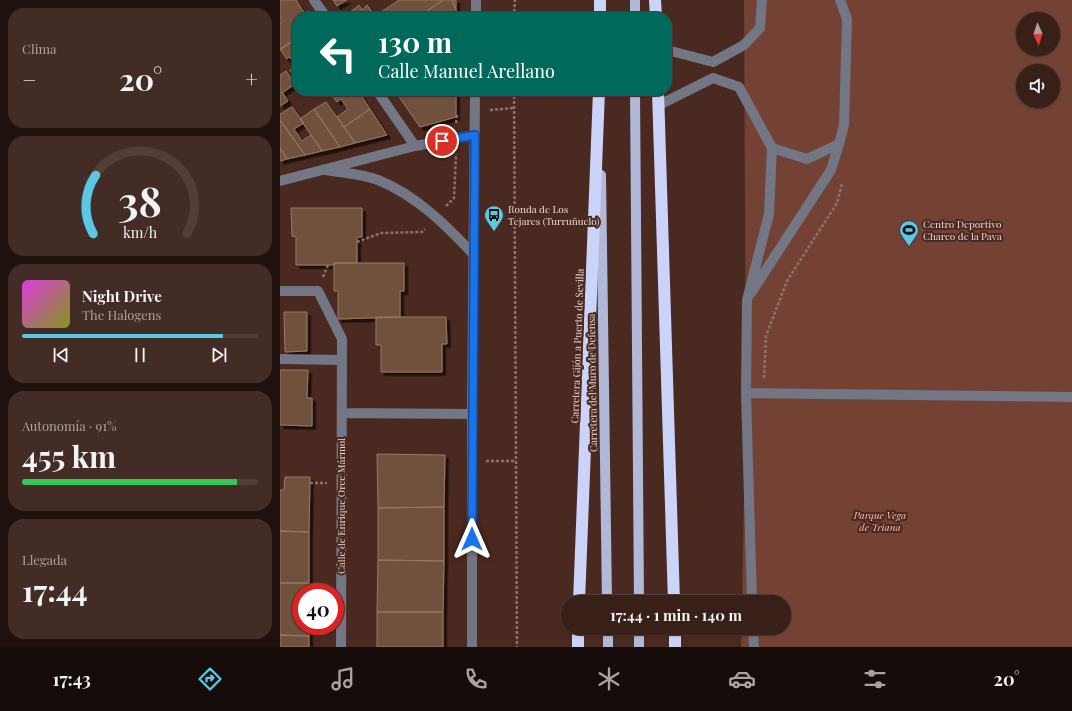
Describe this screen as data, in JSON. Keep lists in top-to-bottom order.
{
  "streets": {
    "highway": ["Carretera Gijón a Puerto de Sevilla"],
    "main road": ["Carretera del Muro de Defensa"],
    "street": ["Calle de Enrique Orce Mármol"]
  },
  "parks": ["Parque Vega de Triana"],
  "places": {
    "bus stop": ["Ronda de Los Tejares (Turruñuelo)"],
    "sports": ["Centro Deportivo Charco de la Pava"]
  },
  "north": "bottom",
  "page": {
    "tile": [
      "Clima",
      ["Autonomía · 91%", "455 km"],
      ["Llegada", "17:44"]
    ],
    "turn": ["130 m", "Calle Manuel Arellano"],
    "heat": ["−", "20°", "+"],
    "song": ["Night Drive", "The Halogens"],
    "limit": "40",
    "trip": "17:44 · 1 min · 140 m",
    "tabs": ["17:43", "20°"],
    "gauge": ["38", "km/h"]
  }
}
